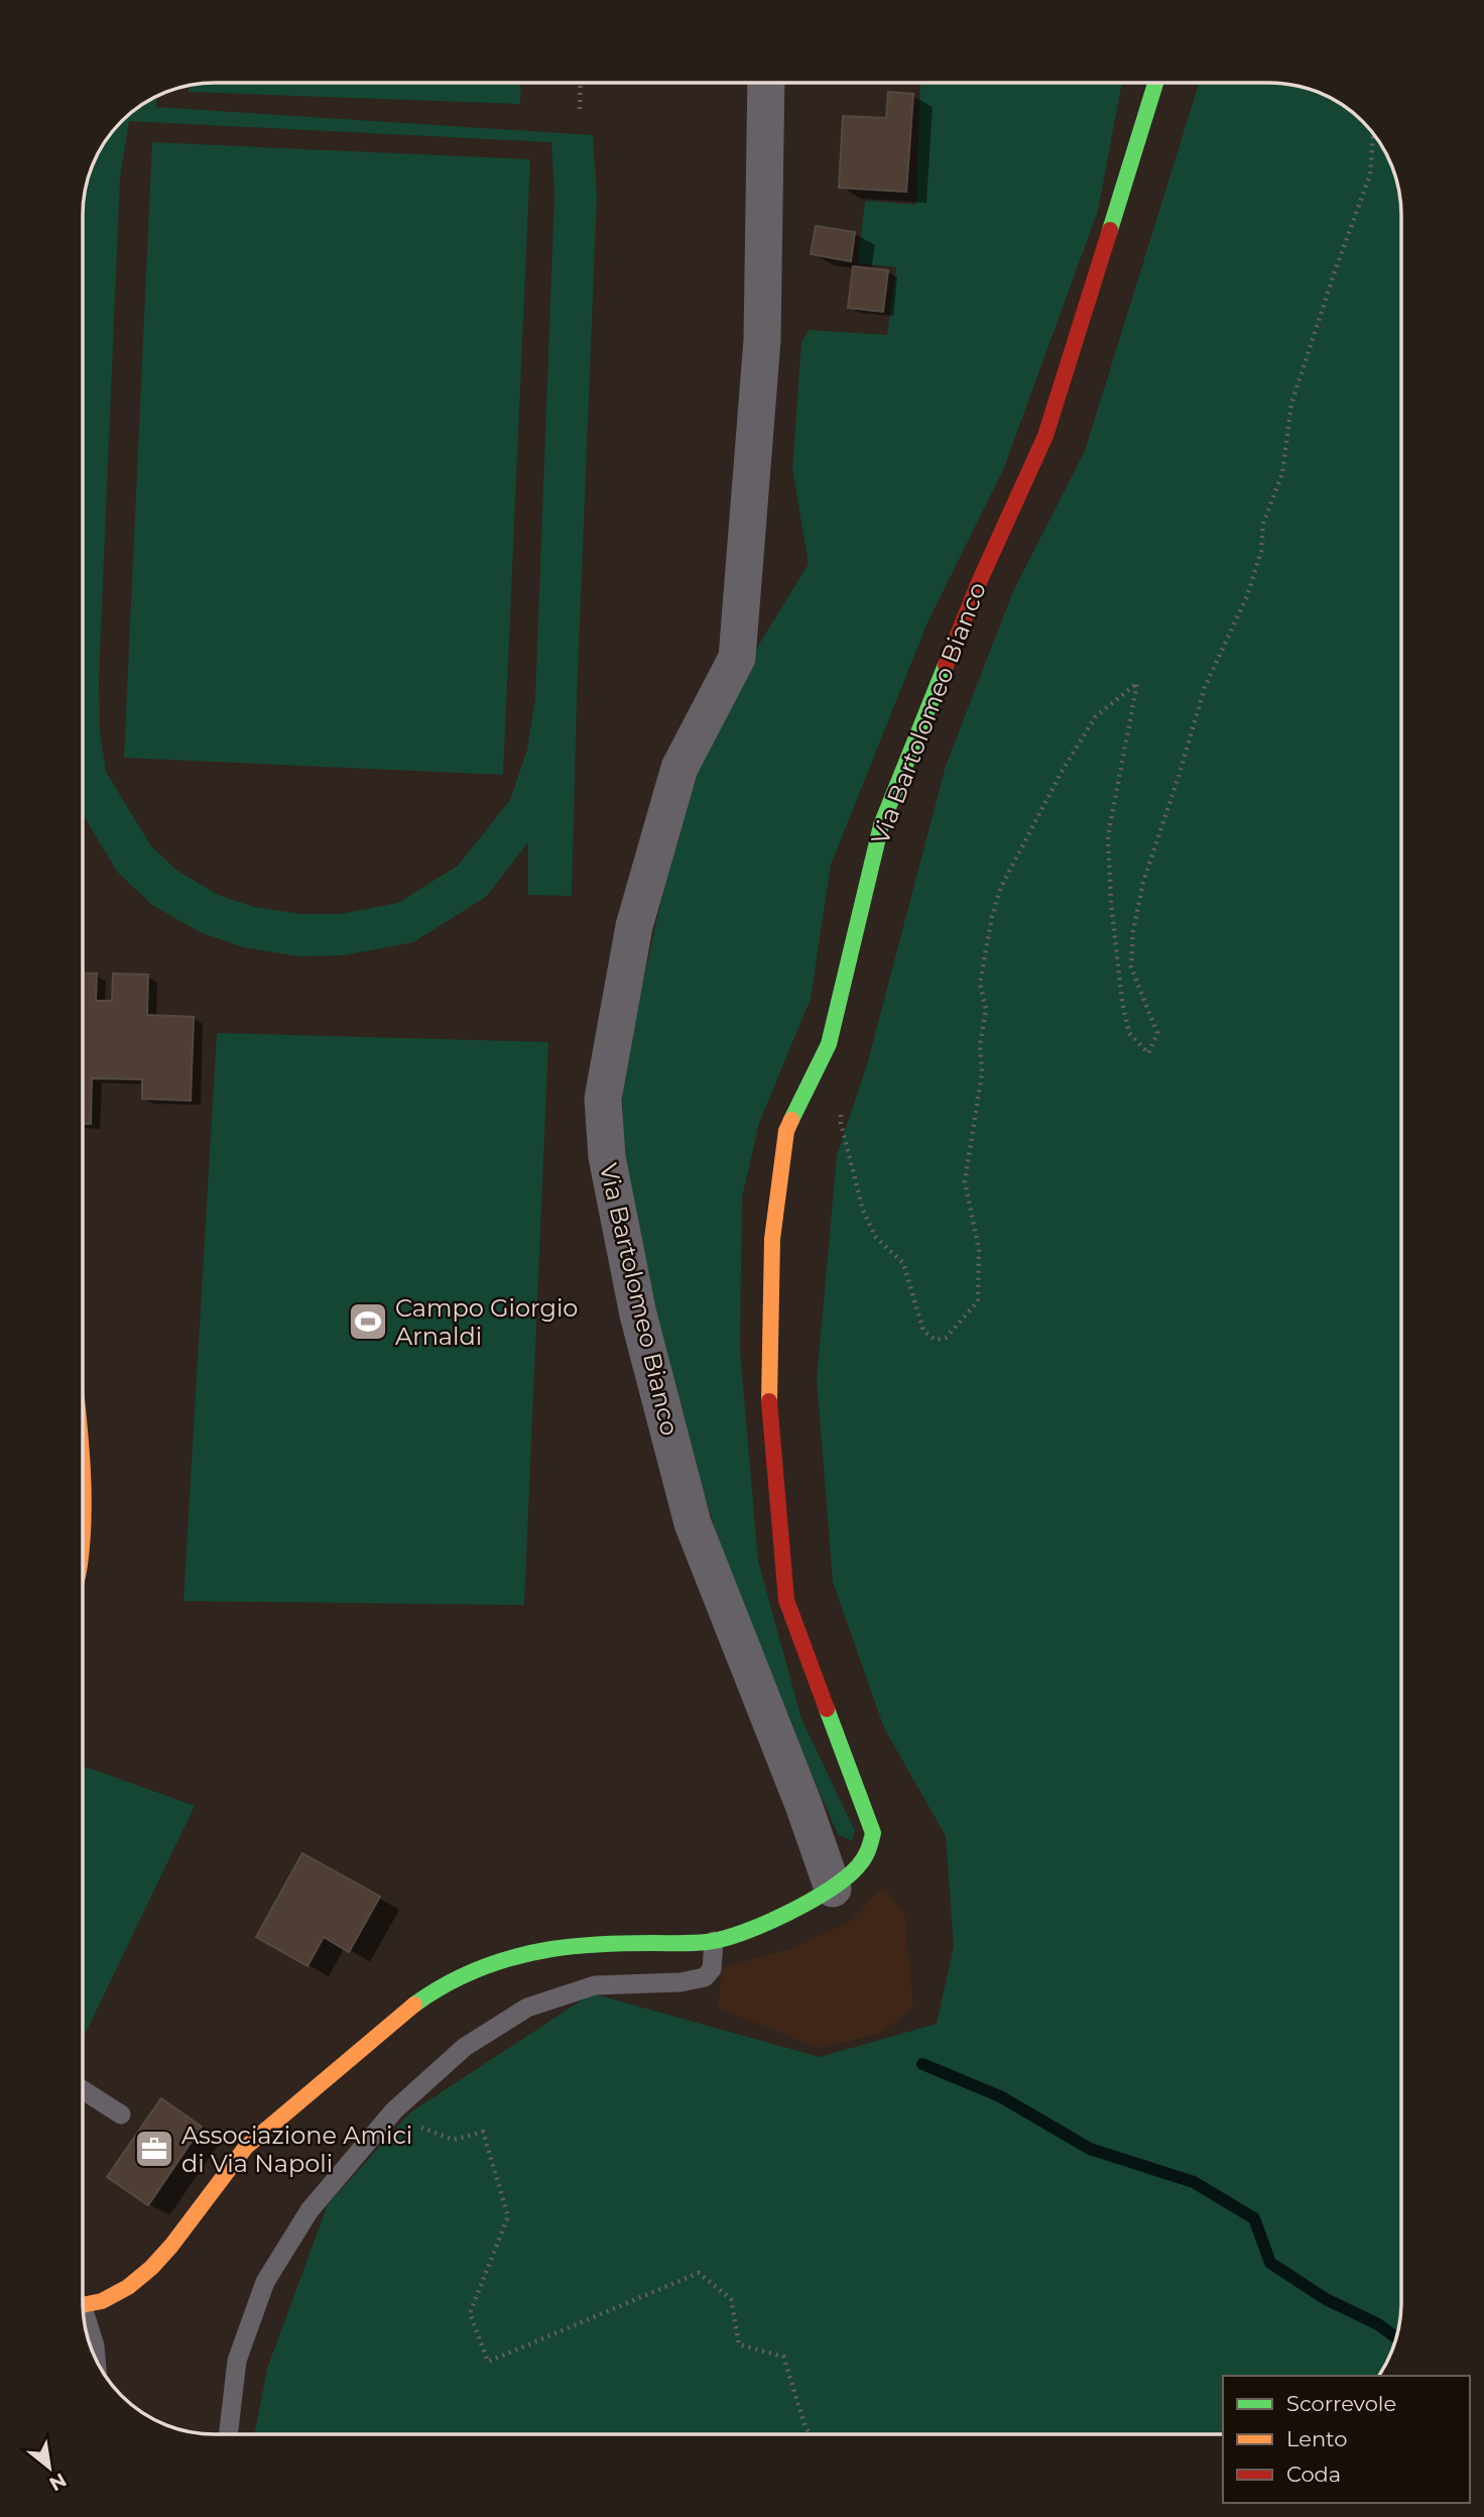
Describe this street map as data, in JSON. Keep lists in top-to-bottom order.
{
  "streets": {
    "street": ["Via Bartolomeo Bianco"]
  },
  "places": {
    "sports": ["Campo Giorgio Arnaldi"],
    "office": ["Associazione Amici di Via Napoli"]
  },
  "legend": ["Scorrevole", "Lento", "Coda"],
  "north": "bottom right"
}
